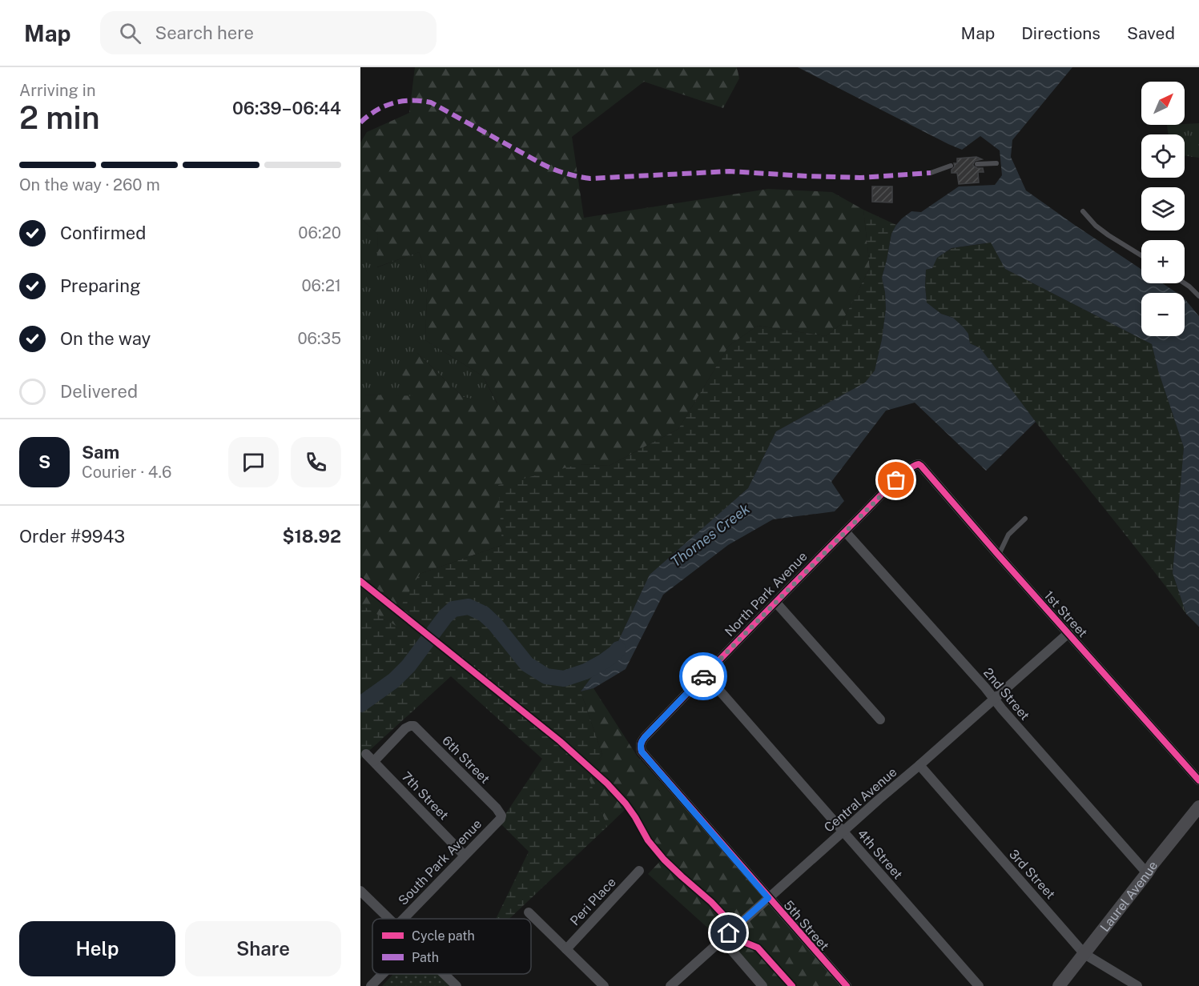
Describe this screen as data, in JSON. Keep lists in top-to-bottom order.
{
  "streets": {
    "street": [
      "North Park Avenue",
      "1st Street",
      "2nd Street",
      "6th Street",
      "7th Street",
      "Central Avenue",
      "4th Street",
      "South Park Avenue",
      "3rd Street",
      "Laurel Avenue",
      "Peri Place",
      "5th Street"
    ]
  },
  "crossings": [
    ["North Park Avenue", "1st Street"],
    ["North Park Avenue", "2nd Street"],
    ["North Park Avenue", "4th Street"],
    ["North Park Avenue", "5th Street"],
    ["1st Street", "Central Avenue"],
    ["2nd Street", "Central Avenue"],
    ["2nd Street", "Laurel Avenue"],
    ["6th Street", "7th Street"],
    ["6th Street", "South Park Avenue"],
    ["7th Street", "South Park Avenue"],
    ["Central Avenue", "4th Street"],
    ["Central Avenue", "3rd Street"],
    ["Central Avenue", "5th Street"],
    ["3rd Street", "Laurel Avenue"]
  ],
  "water": ["Thornes Creek"],
  "legend": ["Cycle path", "Path"],
  "north": "top right",
  "page": {
    "header": "Map",
    "search": "Search here",
    "nav": ["Map", "Directions", "Saved"],
    "heading": ["2 min", "Arriving in", "06:39–06:44"],
    "panel": [
      "Sam",
      "Courier · 4.6",
      "Order #9943",
      "$18.92"
    ],
    "map_buttons": ["+", "−"],
    "bar": "On the way · 260 m",
    "list": [
      ["Confirmed", "06:20"],
      ["Preparing", "06:21"],
      ["On the way", "06:35"],
      "Delivered"
    ],
    "round": "S",
    "buttons": ["Help", "Share"]
  }
}
